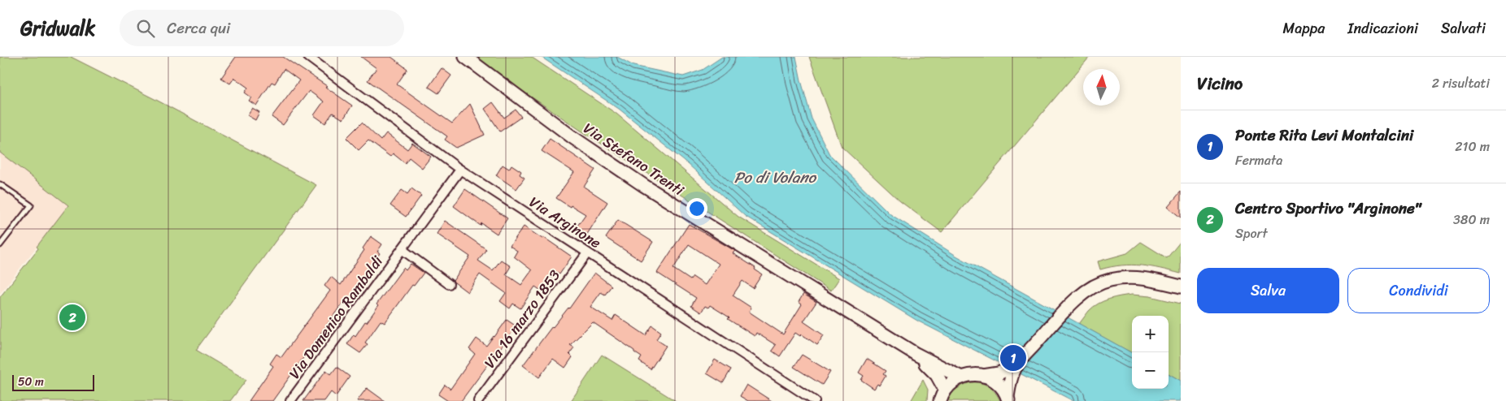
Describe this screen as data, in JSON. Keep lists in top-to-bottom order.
{
  "streets": {
    "main road": ["Via Stefano Trenti"],
    "street": ["Via Arginone", "Via Domenico Rambaldi", "Via 16 marzo 1853"]
  },
  "crossings": [
    ["Via Arginone", "Via Domenico Rambaldi"],
    ["Via Arginone", "Via 16 marzo 1853"]
  ],
  "water": ["Po di Volano"],
  "scale_bar": "50 m",
  "north": "top",
  "page": {
    "header": "Gridwalk",
    "search": "Cerca qui",
    "nav": ["Mappa", "Indicazioni", "Salvati"],
    "heading": ["Vicino", "2 risultati"],
    "list": [
      {
        "mark": "1",
        "name": "Ponte Rita Levi Montalcini",
        "note": "Fermata",
        "value": "210 m"
      },
      {
        "mark": "2",
        "name": "Centro Sportivo \"Arginone\"",
        "note": "Sport",
        "value": "380 m"
      }
    ],
    "buttons": ["Salva", "Condividi"],
    "pins": ["2", "1"],
    "map_buttons": ["+", "−"],
    "scale": "50 m"
  }
}
